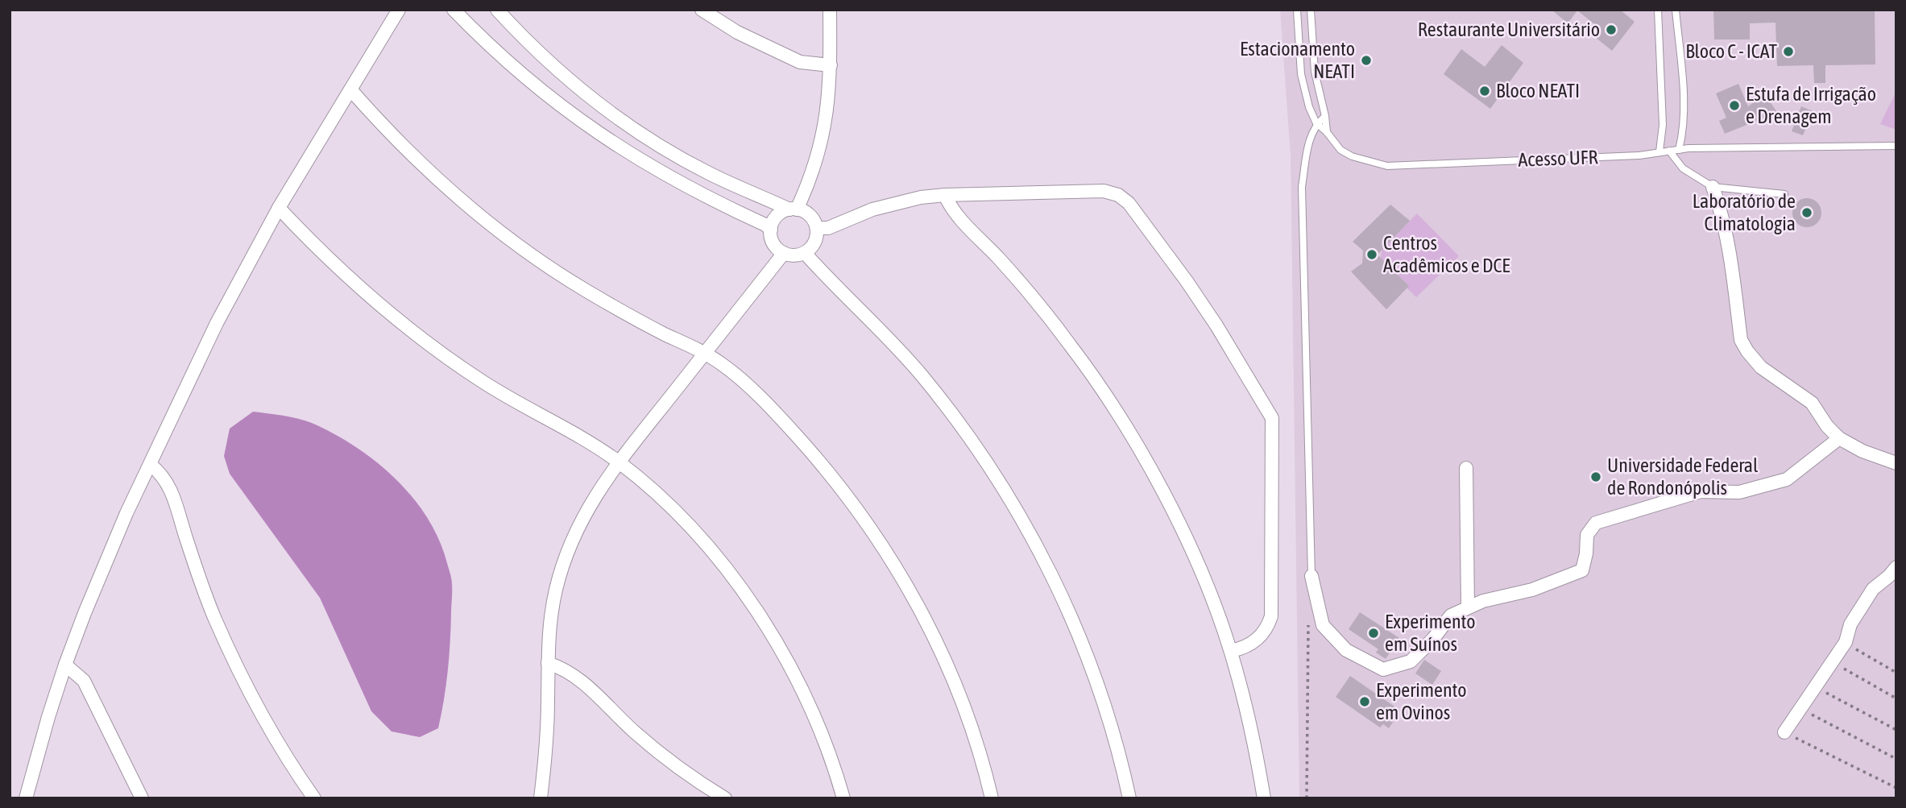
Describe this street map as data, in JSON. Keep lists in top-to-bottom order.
{
  "streets": {
    "lane": ["Acesso UFR"]
  },
  "places": [
    "Restaurante Universitário",
    "Bloco C - ICAT",
    "Estacionamento NEATI",
    "Bloco NEATI",
    "Estufa de Irrigação e Drenagem",
    "Laboratório de Climatologia",
    "Centros Acadêmicos e DCE",
    "Universidade Federal de Rondonópolis",
    "Experimento em Suínos",
    "Experimento em Ovinos"
  ]
}
